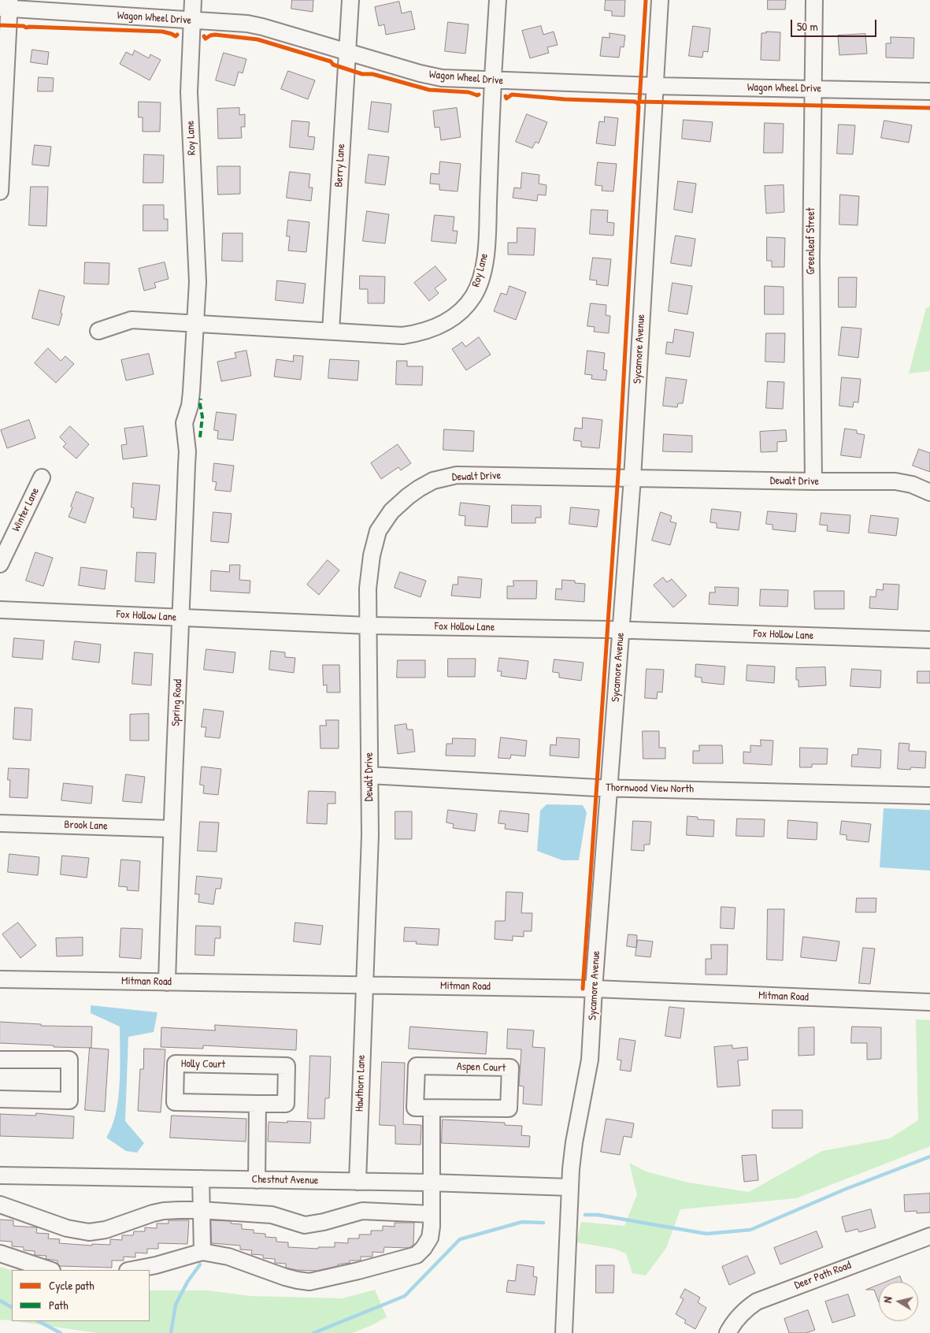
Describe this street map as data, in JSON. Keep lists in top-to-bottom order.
{
  "streets": {
    "street": [
      "Wagon Wheel Drive",
      "Roy Lane",
      "Berry Lane",
      "Greenleaf Street",
      "Sycamore Avenue",
      "Dewalt Drive",
      "Winter Lane",
      "Fox Hollow Lane",
      "Spring Road",
      "Thornwood View North",
      "Brook Lane",
      "Mitman Road",
      "Holly Court",
      "Aspen Court",
      "Hawthorn Lane",
      "Chestnut Avenue",
      "Deer Path Road"
    ]
  },
  "crossings": [
    ["Wagon Wheel Drive", "Roy Lane"],
    ["Wagon Wheel Drive", "Berry Lane"],
    ["Wagon Wheel Drive", "Greenleaf Street"],
    ["Wagon Wheel Drive", "Sycamore Avenue"],
    ["Roy Lane", "Berry Lane"],
    ["Roy Lane", "Spring Road"],
    ["Greenleaf Street", "Dewalt Drive"],
    ["Sycamore Avenue", "Dewalt Drive"],
    ["Sycamore Avenue", "Fox Hollow Lane"],
    ["Sycamore Avenue", "Thornwood View North"],
    ["Sycamore Avenue", "Mitman Road"],
    ["Sycamore Avenue", "Chestnut Avenue"],
    ["Dewalt Drive", "Fox Hollow Lane"],
    ["Dewalt Drive", "Thornwood View North"],
    ["Dewalt Drive", "Mitman Road"],
    ["Dewalt Drive", "Hawthorn Lane"],
    ["Fox Hollow Lane", "Spring Road"],
    ["Spring Road", "Brook Lane"],
    ["Spring Road", "Mitman Road"],
    ["Mitman Road", "Hawthorn Lane"],
    ["Hawthorn Lane", "Chestnut Avenue"]
  ],
  "legend": ["Cycle path", "Path"],
  "scale_bar": "50 m",
  "north": "left"
}
